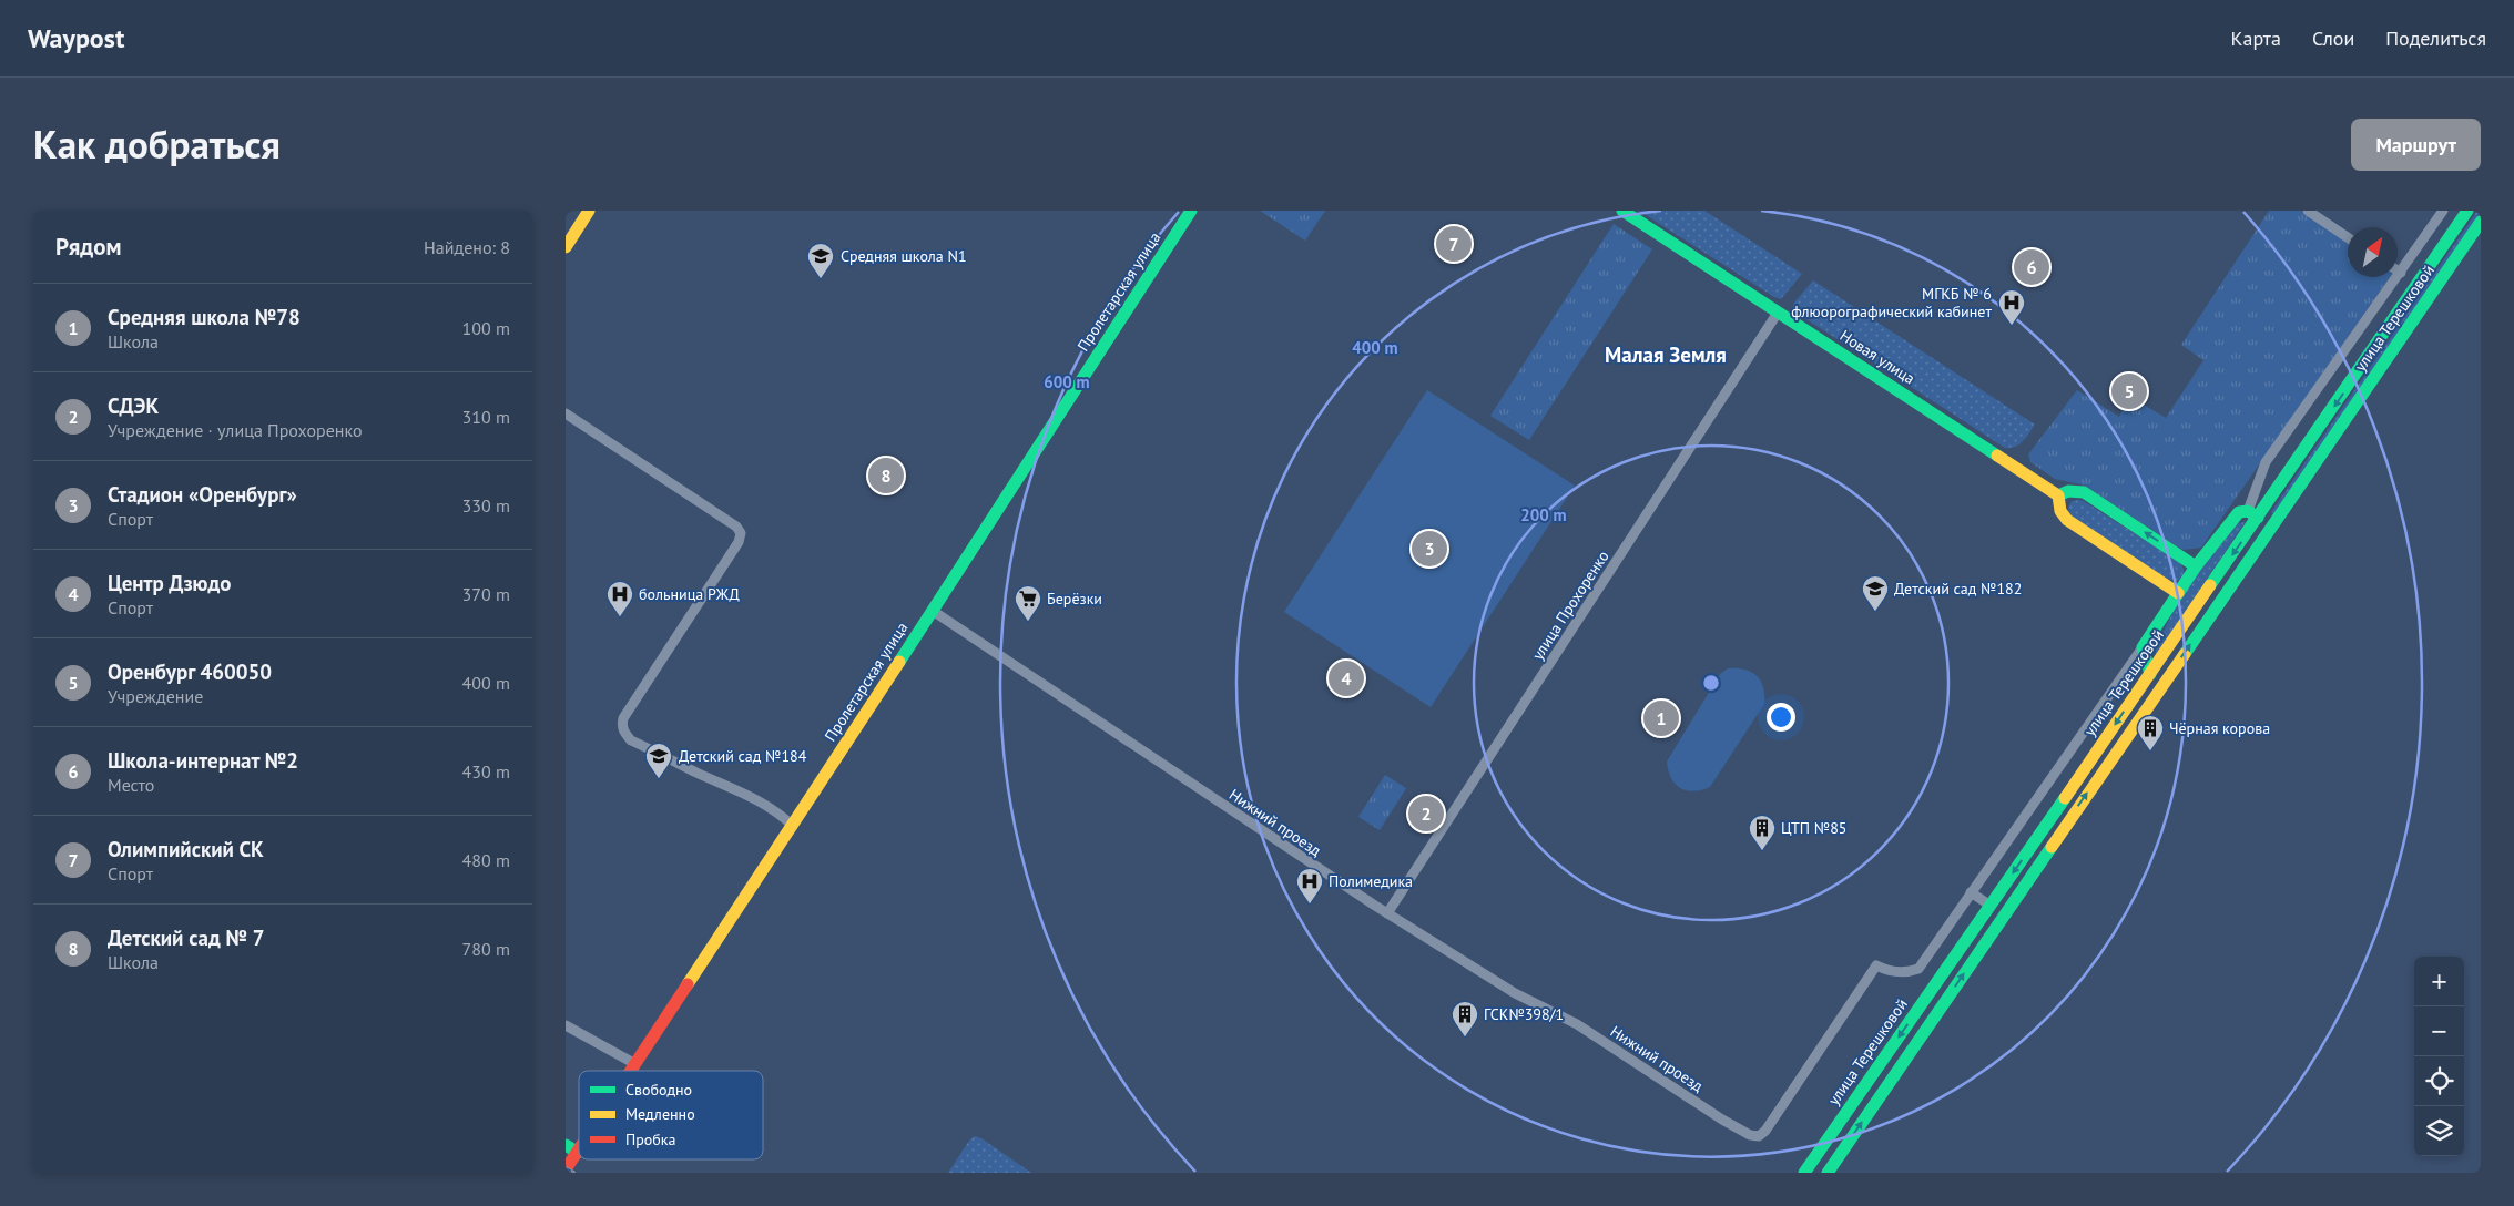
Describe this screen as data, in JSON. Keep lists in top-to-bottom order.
{
  "streets": {
    "main road": ["Пролетарская улица", "улица Терешковой", "Новая улица"],
    "street": ["улица Прохоренко", "Нижний проезд"]
  },
  "crossings": [
    ["Пролетарская улица", "Нижний проезд"],
    ["Новая улица", "улица Прохоренко"],
    ["улица Прохоренко", "Нижний проезд"]
  ],
  "districts": ["Малая Земля"],
  "places": {
    "school or university": ["Средняя школа N1", "Детский сад №182", "Детский сад №184"],
    "hospital": ["МГКБ № 6 флюорографический кабинет", "больница РЖД", "Полимедика"],
    "supermarket": ["Берёзки"],
    "building": ["Чёрная корова", "ЦТП №85", "ГСК№398/1"]
  },
  "legend": ["Свободно", "Медленно", "Пробка"],
  "north": "top right",
  "page": {
    "header": "Waypost",
    "nav": ["Карта", "Слои", "Поделиться"],
    "title": "Как добраться",
    "buttons": "Маршрут",
    "heading": ["Рядом", "Найдено: 8"],
    "pins": [
      "7",
      "6",
      "5",
      "8",
      "3",
      "4",
      "1",
      "2"
    ],
    "list": [
      {
        "mark": "1",
        "name": "Средняя школа №78",
        "note": "Школа",
        "value": "100 m"
      },
      {
        "mark": "2",
        "name": "СДЭК",
        "note": "Учреждение · улица Прохоренко",
        "value": "310 m"
      },
      {
        "mark": "3",
        "name": "Стадион «Оренбург»",
        "note": "Спорт",
        "value": "330 m"
      },
      {
        "mark": "4",
        "name": "Центр Дзюдо",
        "note": "Спорт",
        "value": "370 m"
      },
      {
        "mark": "5",
        "name": "Оренбург 460050",
        "note": "Учреждение",
        "value": "400 m"
      },
      {
        "mark": "6",
        "name": "Школа-интернат №2",
        "note": "Место",
        "value": "430 m"
      },
      {
        "mark": "7",
        "name": "Олимпийский СК",
        "note": "Спорт",
        "value": "480 m"
      },
      {
        "mark": "8",
        "name": "Детский сад № 7",
        "note": "Школа",
        "value": "780 m"
      }
    ],
    "map_buttons": ["+", "−"]
  },
  "rings": ["400 m", "600 m", "200 m"]
}
